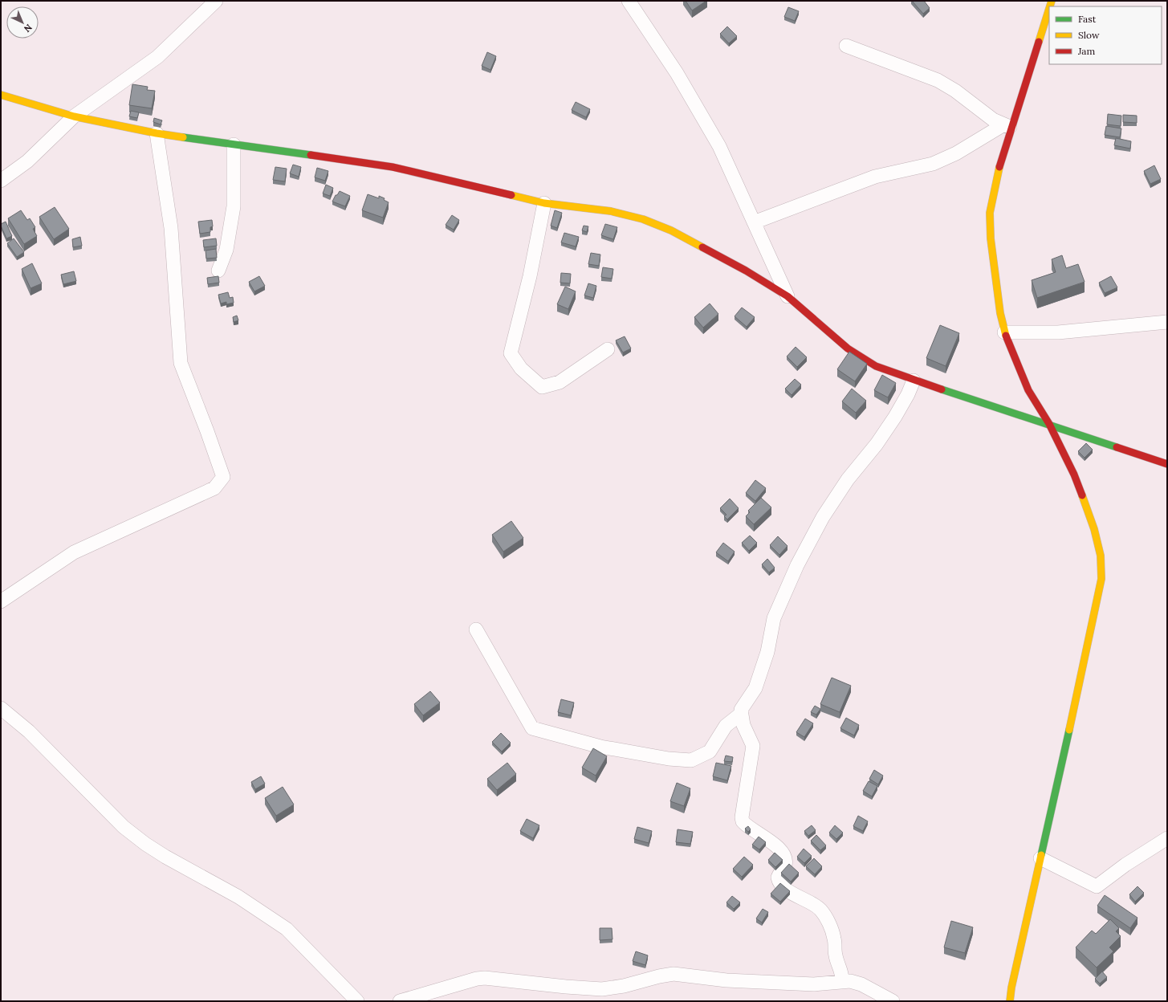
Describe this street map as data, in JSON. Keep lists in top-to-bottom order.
{
  "legend": ["Fast", "Slow", "Jam"],
  "north": "bottom right"
}
